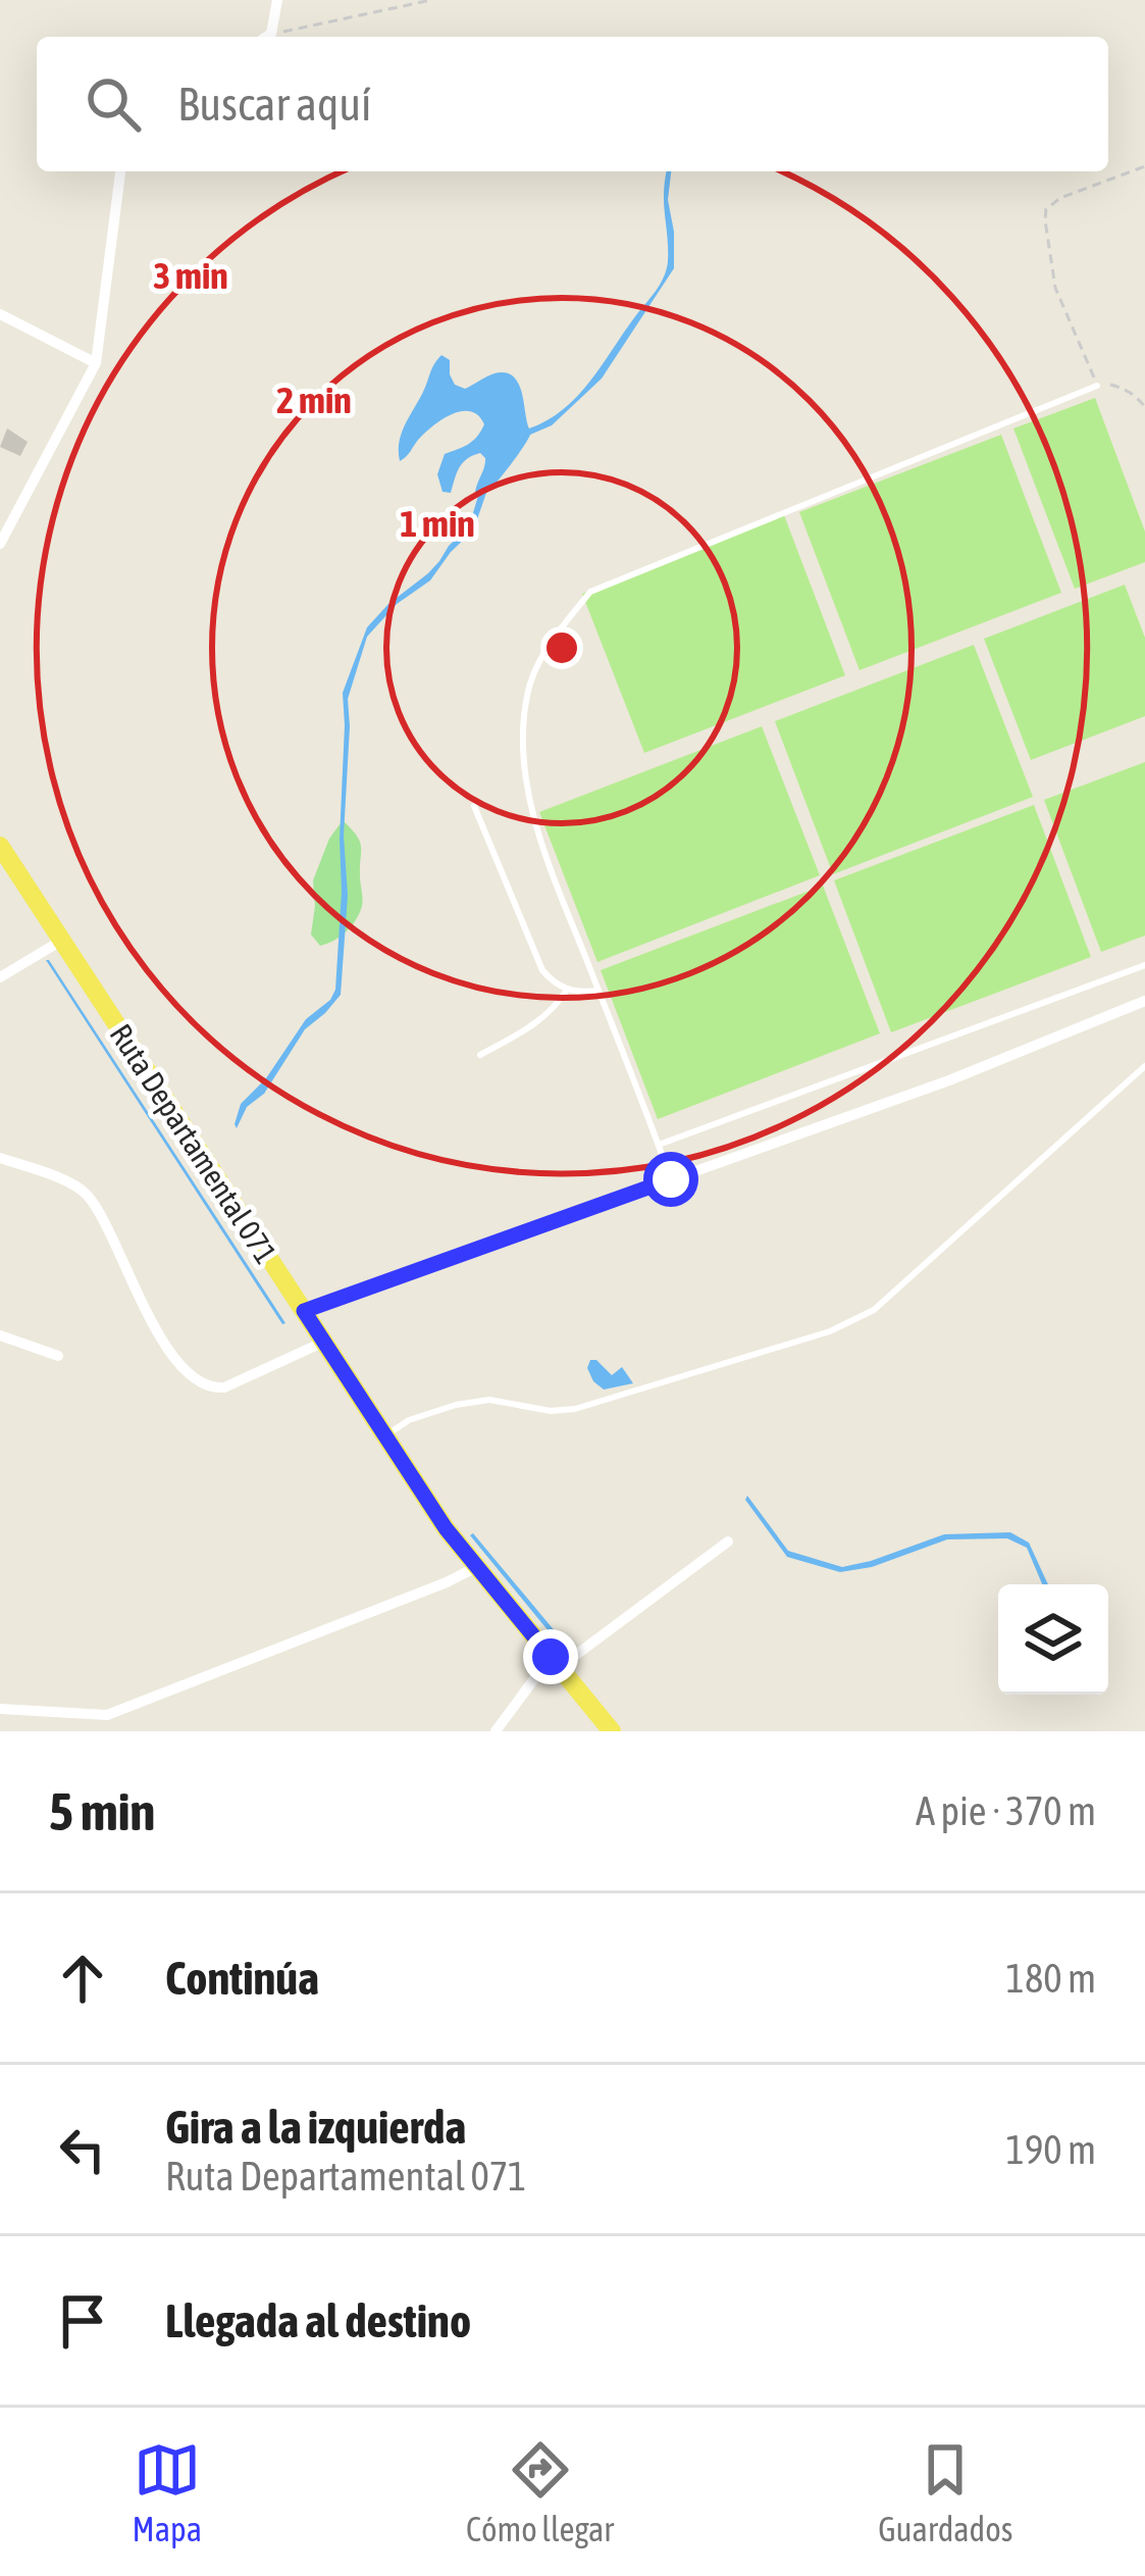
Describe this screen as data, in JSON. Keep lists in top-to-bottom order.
{
  "streets": {
    "main road": ["Ruta Departamental 071"]
  },
  "page": {
    "search": "Buscar aquí",
    "heading": ["5 min", "A pie · 370 m"],
    "list": [
      ["Continúa", "180 m"],
      ["Gira a la izquierda", "Ruta Departamental 071", "190 m"],
      "Llegada al destino"
    ],
    "nav": ["Mapa", "Cómo llegar", "Guardados"]
  },
  "rings": ["3 min", "2 min", "1 min"]
}
